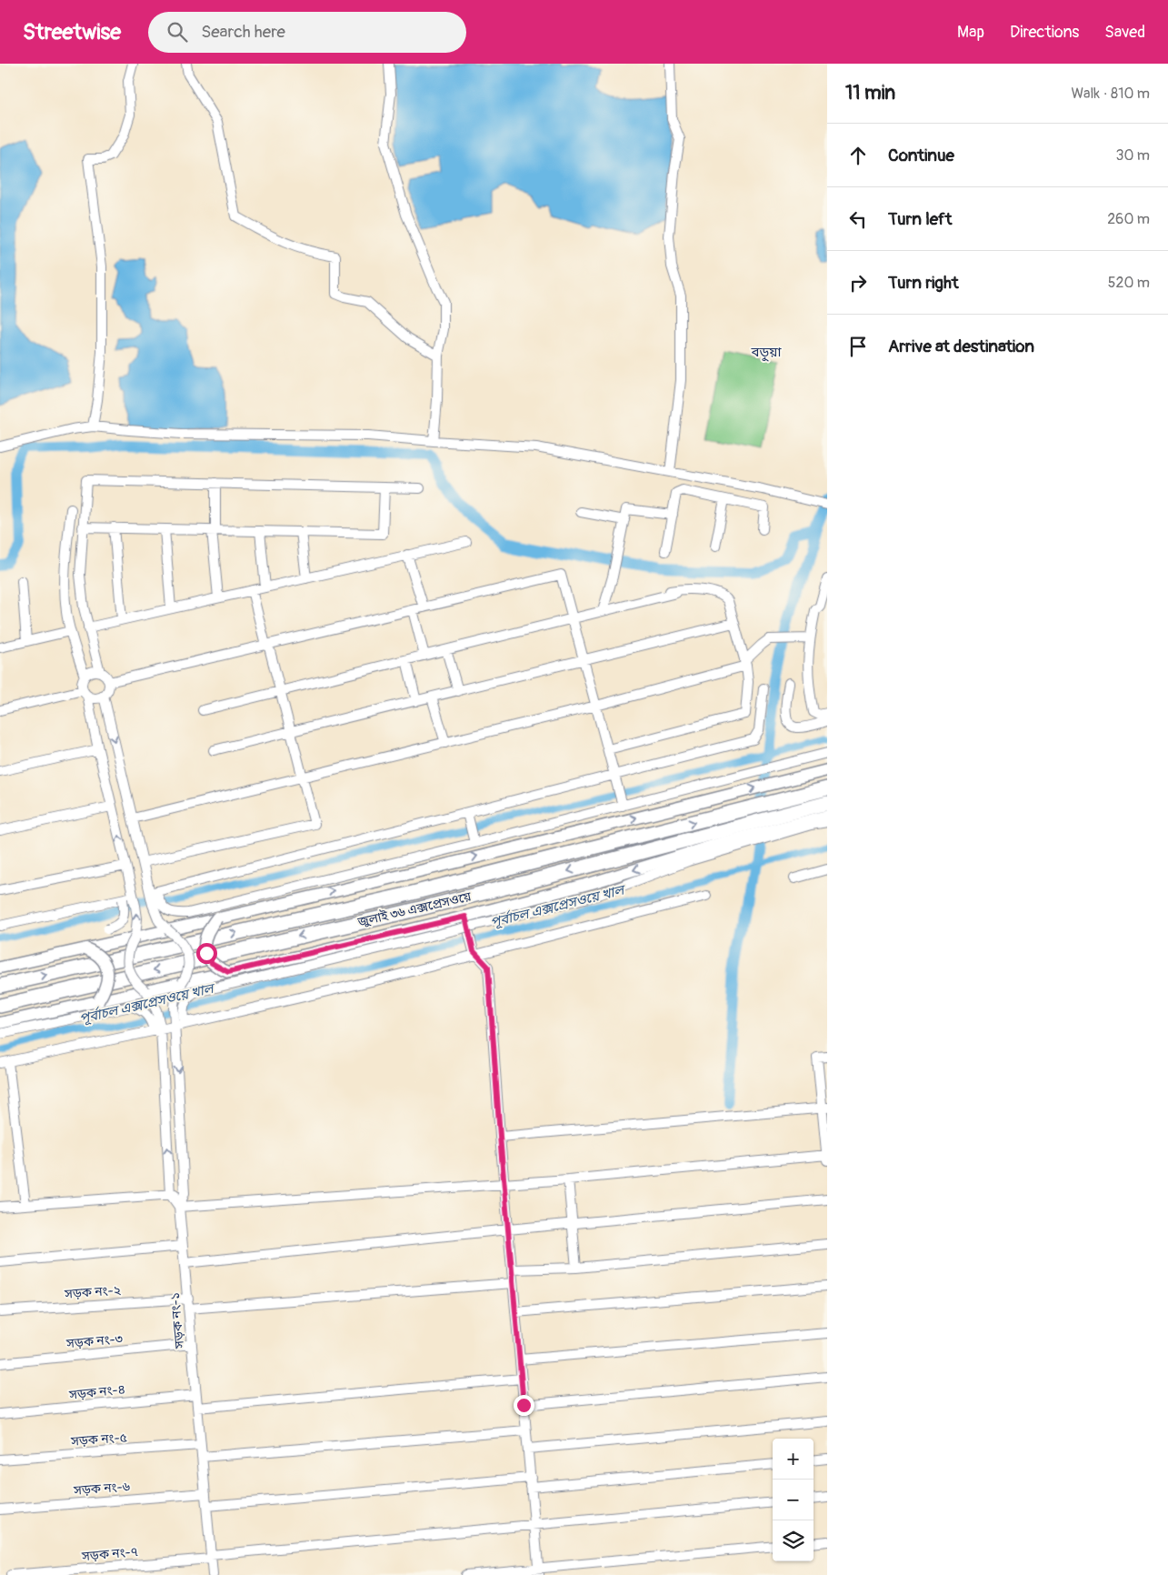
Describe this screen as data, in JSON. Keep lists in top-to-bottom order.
{
  "streets": {
    "highway": ["জুলাই ৩৬ এক্সপ্রেসওয়ে"],
    "street": [
      "সড়ক নং-২",
      "সড়ক নং-১",
      "সড়ক নং-৩",
      "সড়ক নং-৪",
      "সড়ক নং-৫",
      "সড়ক নং-৬",
      "সড়ক নং-৭"
    ]
  },
  "crossings": [
    ["সড়ক নং-২", "সড়ক নং-১"],
    ["সড়ক নং-১", "সড়ক নং-৩"],
    ["সড়ক নং-১", "সড়ক নং-৪"],
    ["সড়ক নং-১", "সড়ক নং-৫"],
    ["সড়ক নং-১", "সড়ক নং-৬"],
    ["সড়ক নং-১", "সড়ক নং-৭"]
  ],
  "districts": ["বড়ুয়া"],
  "water": ["পূর্বাচল এক্সপ্রেসওয়ে খাল"],
  "page": {
    "header": "Streetwise",
    "search": "Search here",
    "nav": ["Map", "Directions", "Saved"],
    "heading": ["11 min", "Walk · 810 m"],
    "list": [
      ["Continue", "30 m"],
      ["Turn left", "260 m"],
      ["Turn right", "520 m"],
      "Arrive at destination"
    ],
    "map_buttons": ["+", "−"]
  }
}
